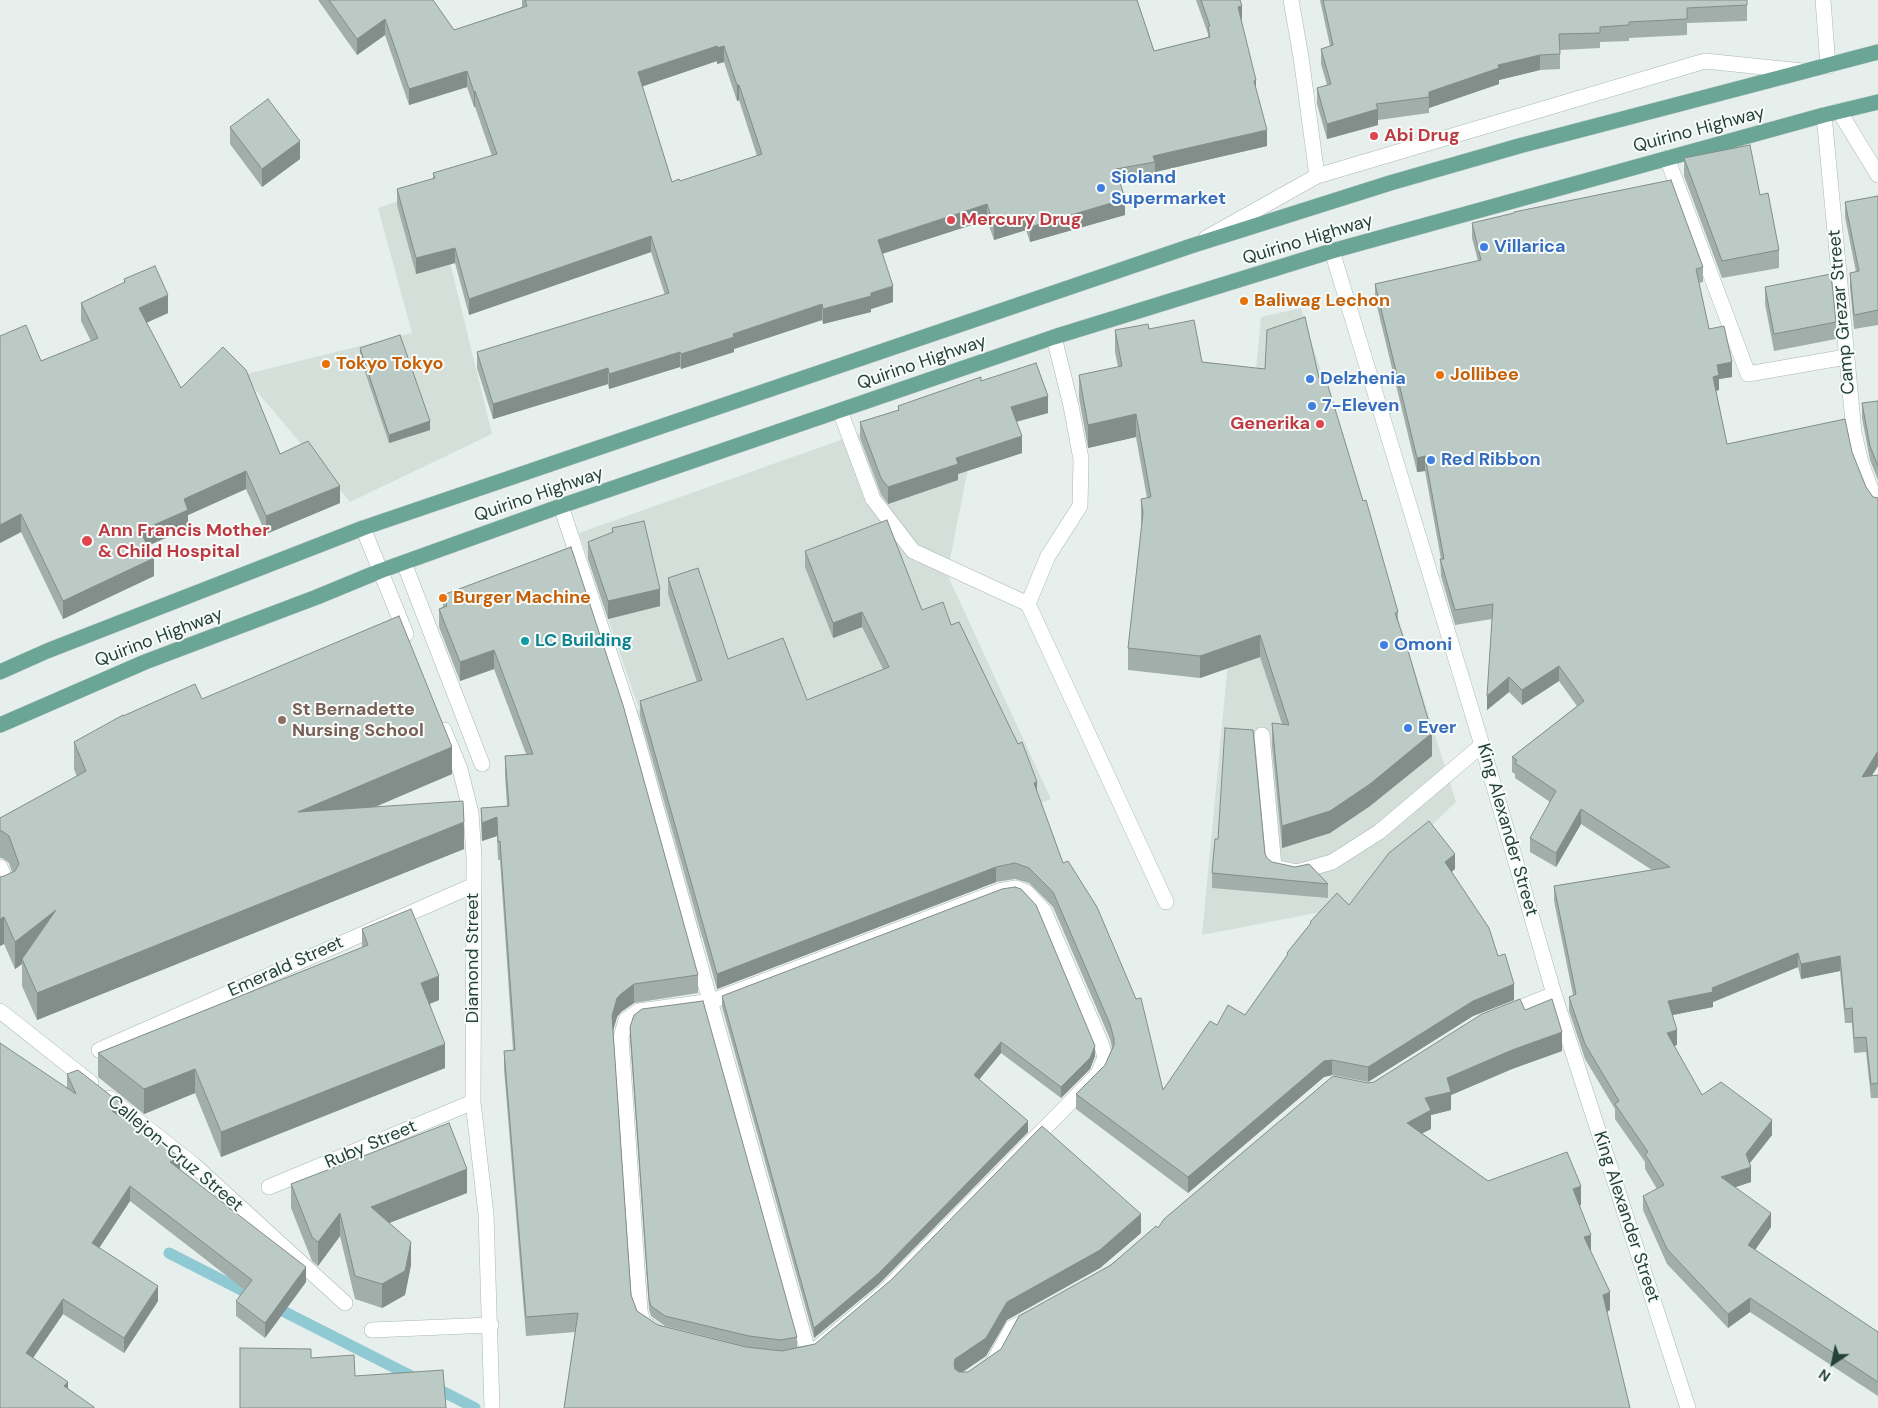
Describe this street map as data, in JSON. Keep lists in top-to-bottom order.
{
  "streets": {
    "main road": ["Quirino Highway"],
    "street": [
      "Camp Grezar Street",
      "King Alexander Street",
      "Diamond Street",
      "Emerald Street",
      "Ruby Street",
      "Callejon-Cruz Street"
    ]
  },
  "crossings": [
    ["Quirino Highway", "Camp Grezar Street"],
    ["Quirino Highway", "King Alexander Street"],
    ["Diamond Street", "Emerald Street"],
    ["Diamond Street", "Ruby Street"]
  ],
  "places": [
    "Abi Drug",
    "Sioland Supermarket",
    "Mercury Drug",
    "Villarica",
    "Baliwag Lechon",
    "Tokyo Tokyo",
    "Jollibee",
    "Delzhenia",
    "7-Eleven",
    "Generika",
    "Red Ribbon",
    "Ann Francis Mother & Child Hospital",
    "Burger Machine",
    "LC Building",
    "Omoni",
    "St Bernadette Nursing School",
    "Ever"
  ],
  "north": "bottom left"
}
